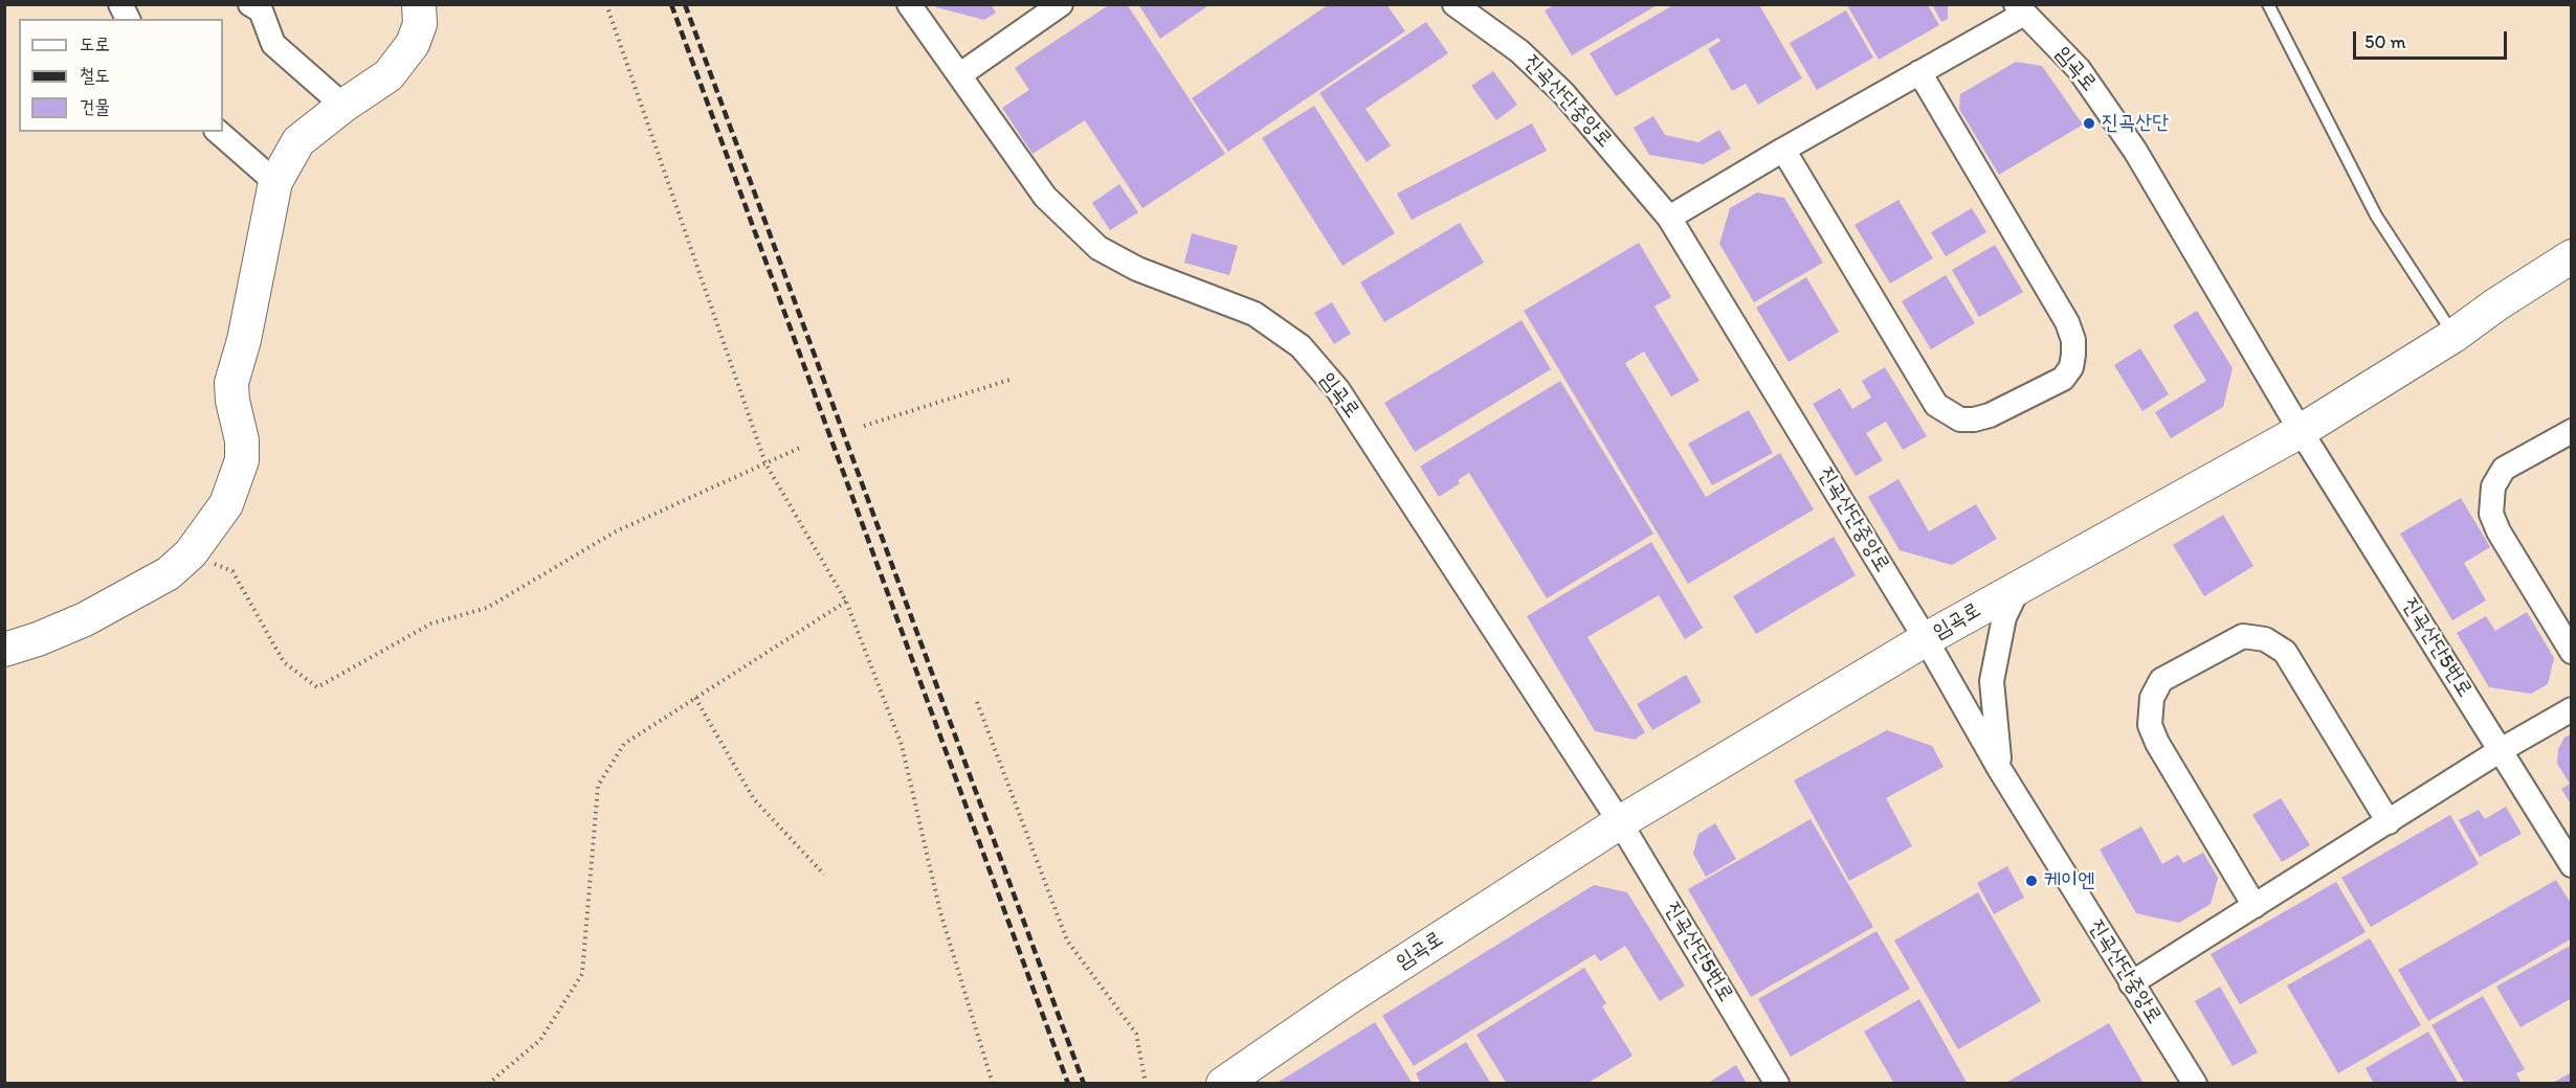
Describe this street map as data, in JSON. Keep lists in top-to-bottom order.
{
  "streets": {
    "main road": ["임곡로"],
    "street": ["진곡산단중앙로", "진곡산단5번로"]
  },
  "crossings": [
    ["임곡로", "진곡산단중앙로"],
    ["임곡로", "진곡산단5번로"]
  ],
  "places": ["진곡산단", "케이엔"],
  "legend": ["도로", "철도", "건물"],
  "scale_bar": "50 m"
}
